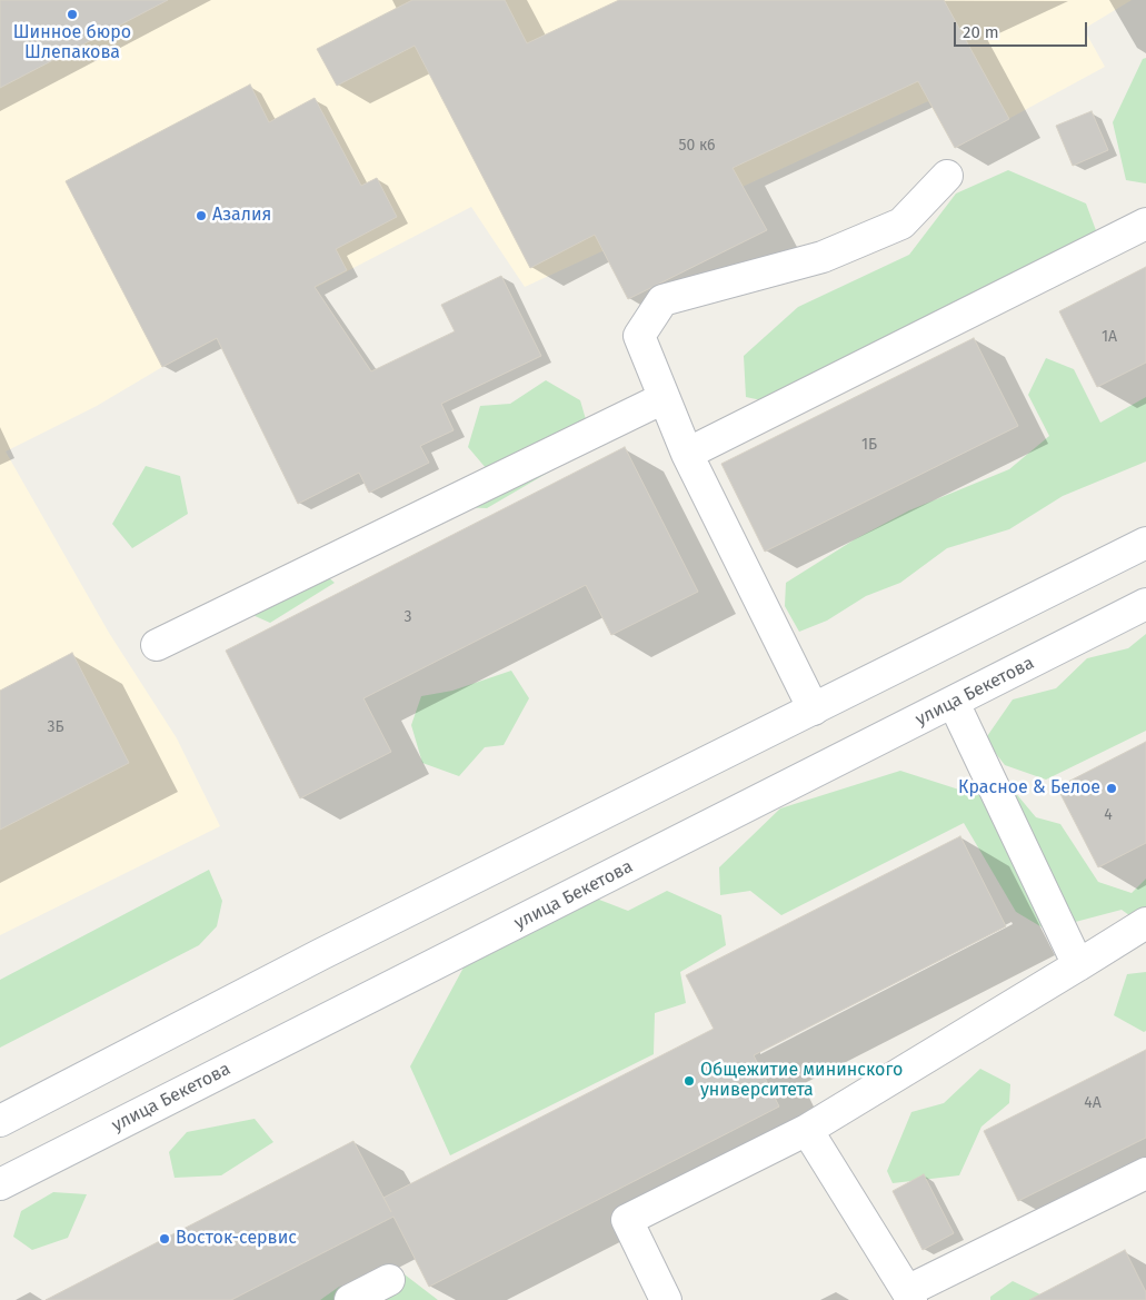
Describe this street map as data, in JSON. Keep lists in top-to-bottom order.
{
  "streets": {
    "street": ["улица Бекетова"]
  },
  "places": [
    "Шинное бюро Шлепакова",
    "Азалия",
    "Красное & Белое",
    "Общежитие мининского университета",
    "Восток-сервис"
  ],
  "house_numbers": [
    "50 к6",
    "1А",
    "1Б",
    "3",
    "3Б",
    "4",
    "4А"
  ],
  "scale_bar": "20 m"
}
